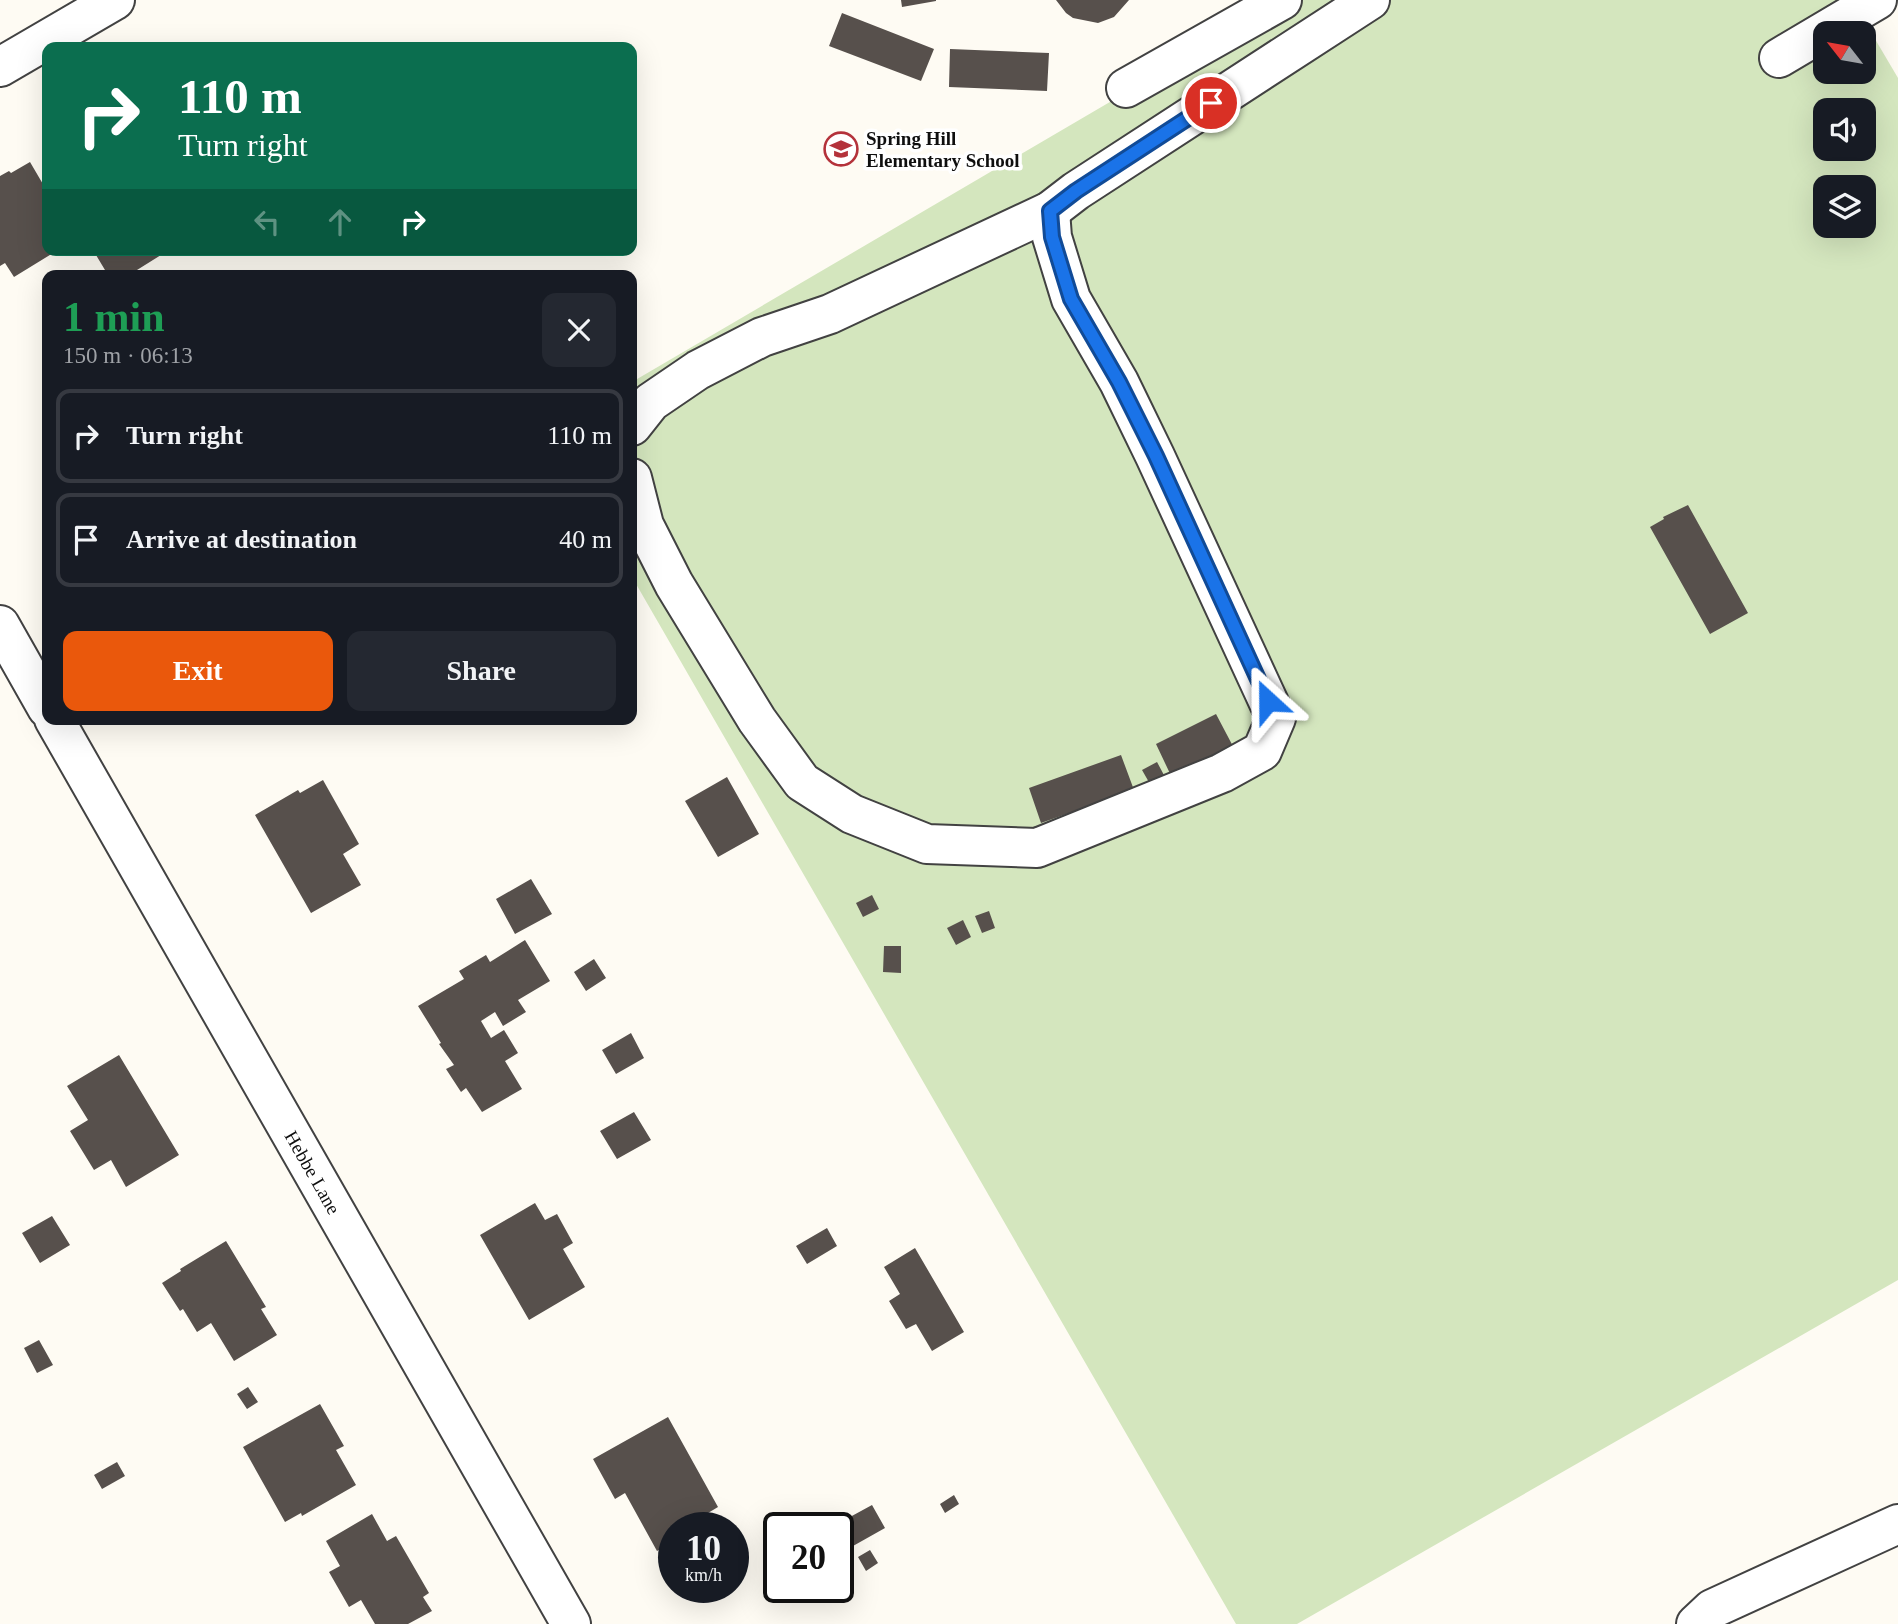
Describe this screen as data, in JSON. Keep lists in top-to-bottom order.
{
  "streets": {
    "street": ["Hebbe Lane"]
  },
  "places": {
    "school or university": ["Spring Hill Elementary School"]
  },
  "north": "top left",
  "page": {
    "turn": ["110 m", "Turn right"],
    "heading": ["1 min", "150 m · 06:13"],
    "list": [
      {
        "name": "Turn right",
        "value": "110 m"
      },
      {
        "name": "Arrive at destination",
        "value": "40 m"
      }
    ],
    "buttons": ["Exit", "Share"],
    "speed": "10 km/h",
    "limit": "20"
  }
}
